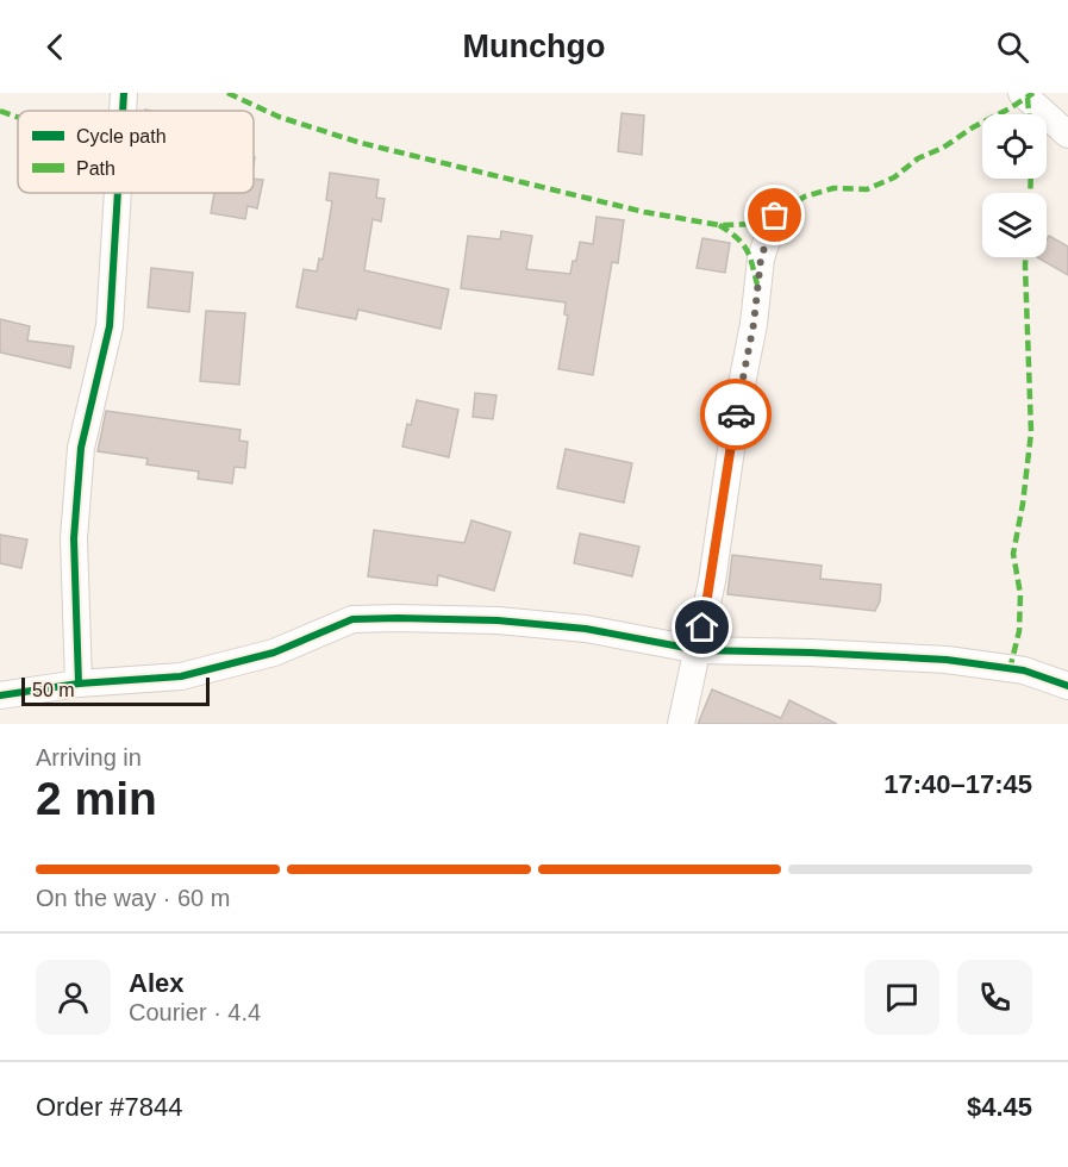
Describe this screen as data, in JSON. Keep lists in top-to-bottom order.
{
  "legend": ["Cycle path", "Path"],
  "scale_bar": "50 m",
  "page": {
    "header": "Munchgo",
    "scale": "50 m",
    "heading": ["2 min", "Arriving in", "17:40–17:45"],
    "panel": [
      "Alex",
      "Courier · 4.4",
      "Order #7844",
      "$4.45"
    ],
    "bar": "On the way · 60 m"
  }
}
